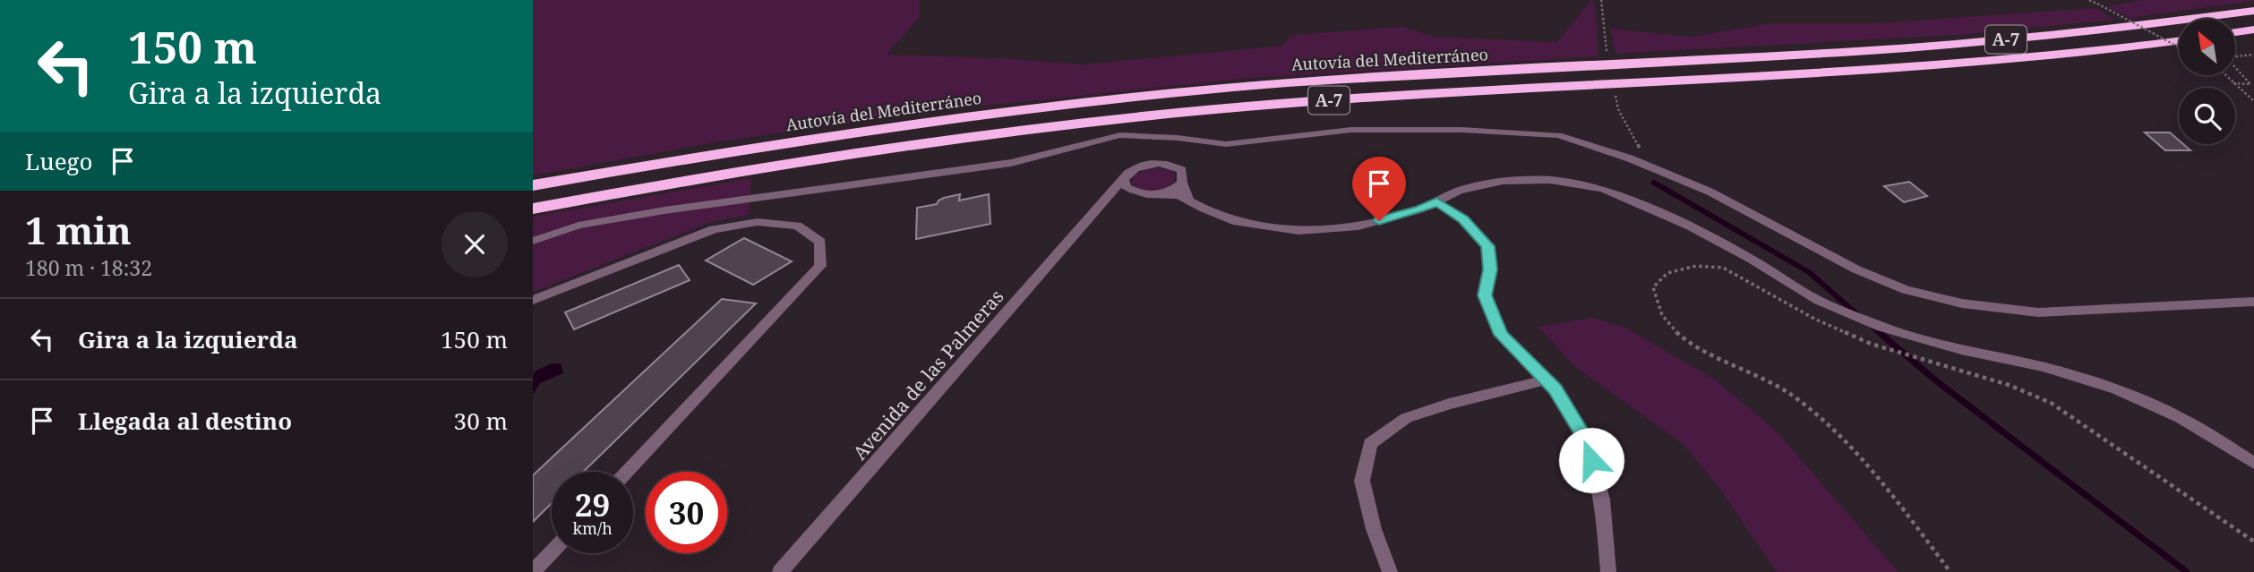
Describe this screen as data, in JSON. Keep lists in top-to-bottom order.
{
  "streets": {
    "highway": ["A-7", "Autovía del Mediterráneo"],
    "street": ["Avenida de las Palmeras"]
  },
  "north": "top left",
  "page": {
    "turn": ["150 m", "Gira a la izquierda"],
    "then": "Luego",
    "heading": ["1 min", "180 m · 18:32"],
    "list": [
      {
        "name": "Gira a la izquierda",
        "value": "150 m"
      },
      {
        "name": "Llegada al destino",
        "value": "30 m"
      }
    ],
    "speed": "29 km/h",
    "limit": "30"
  }
}
